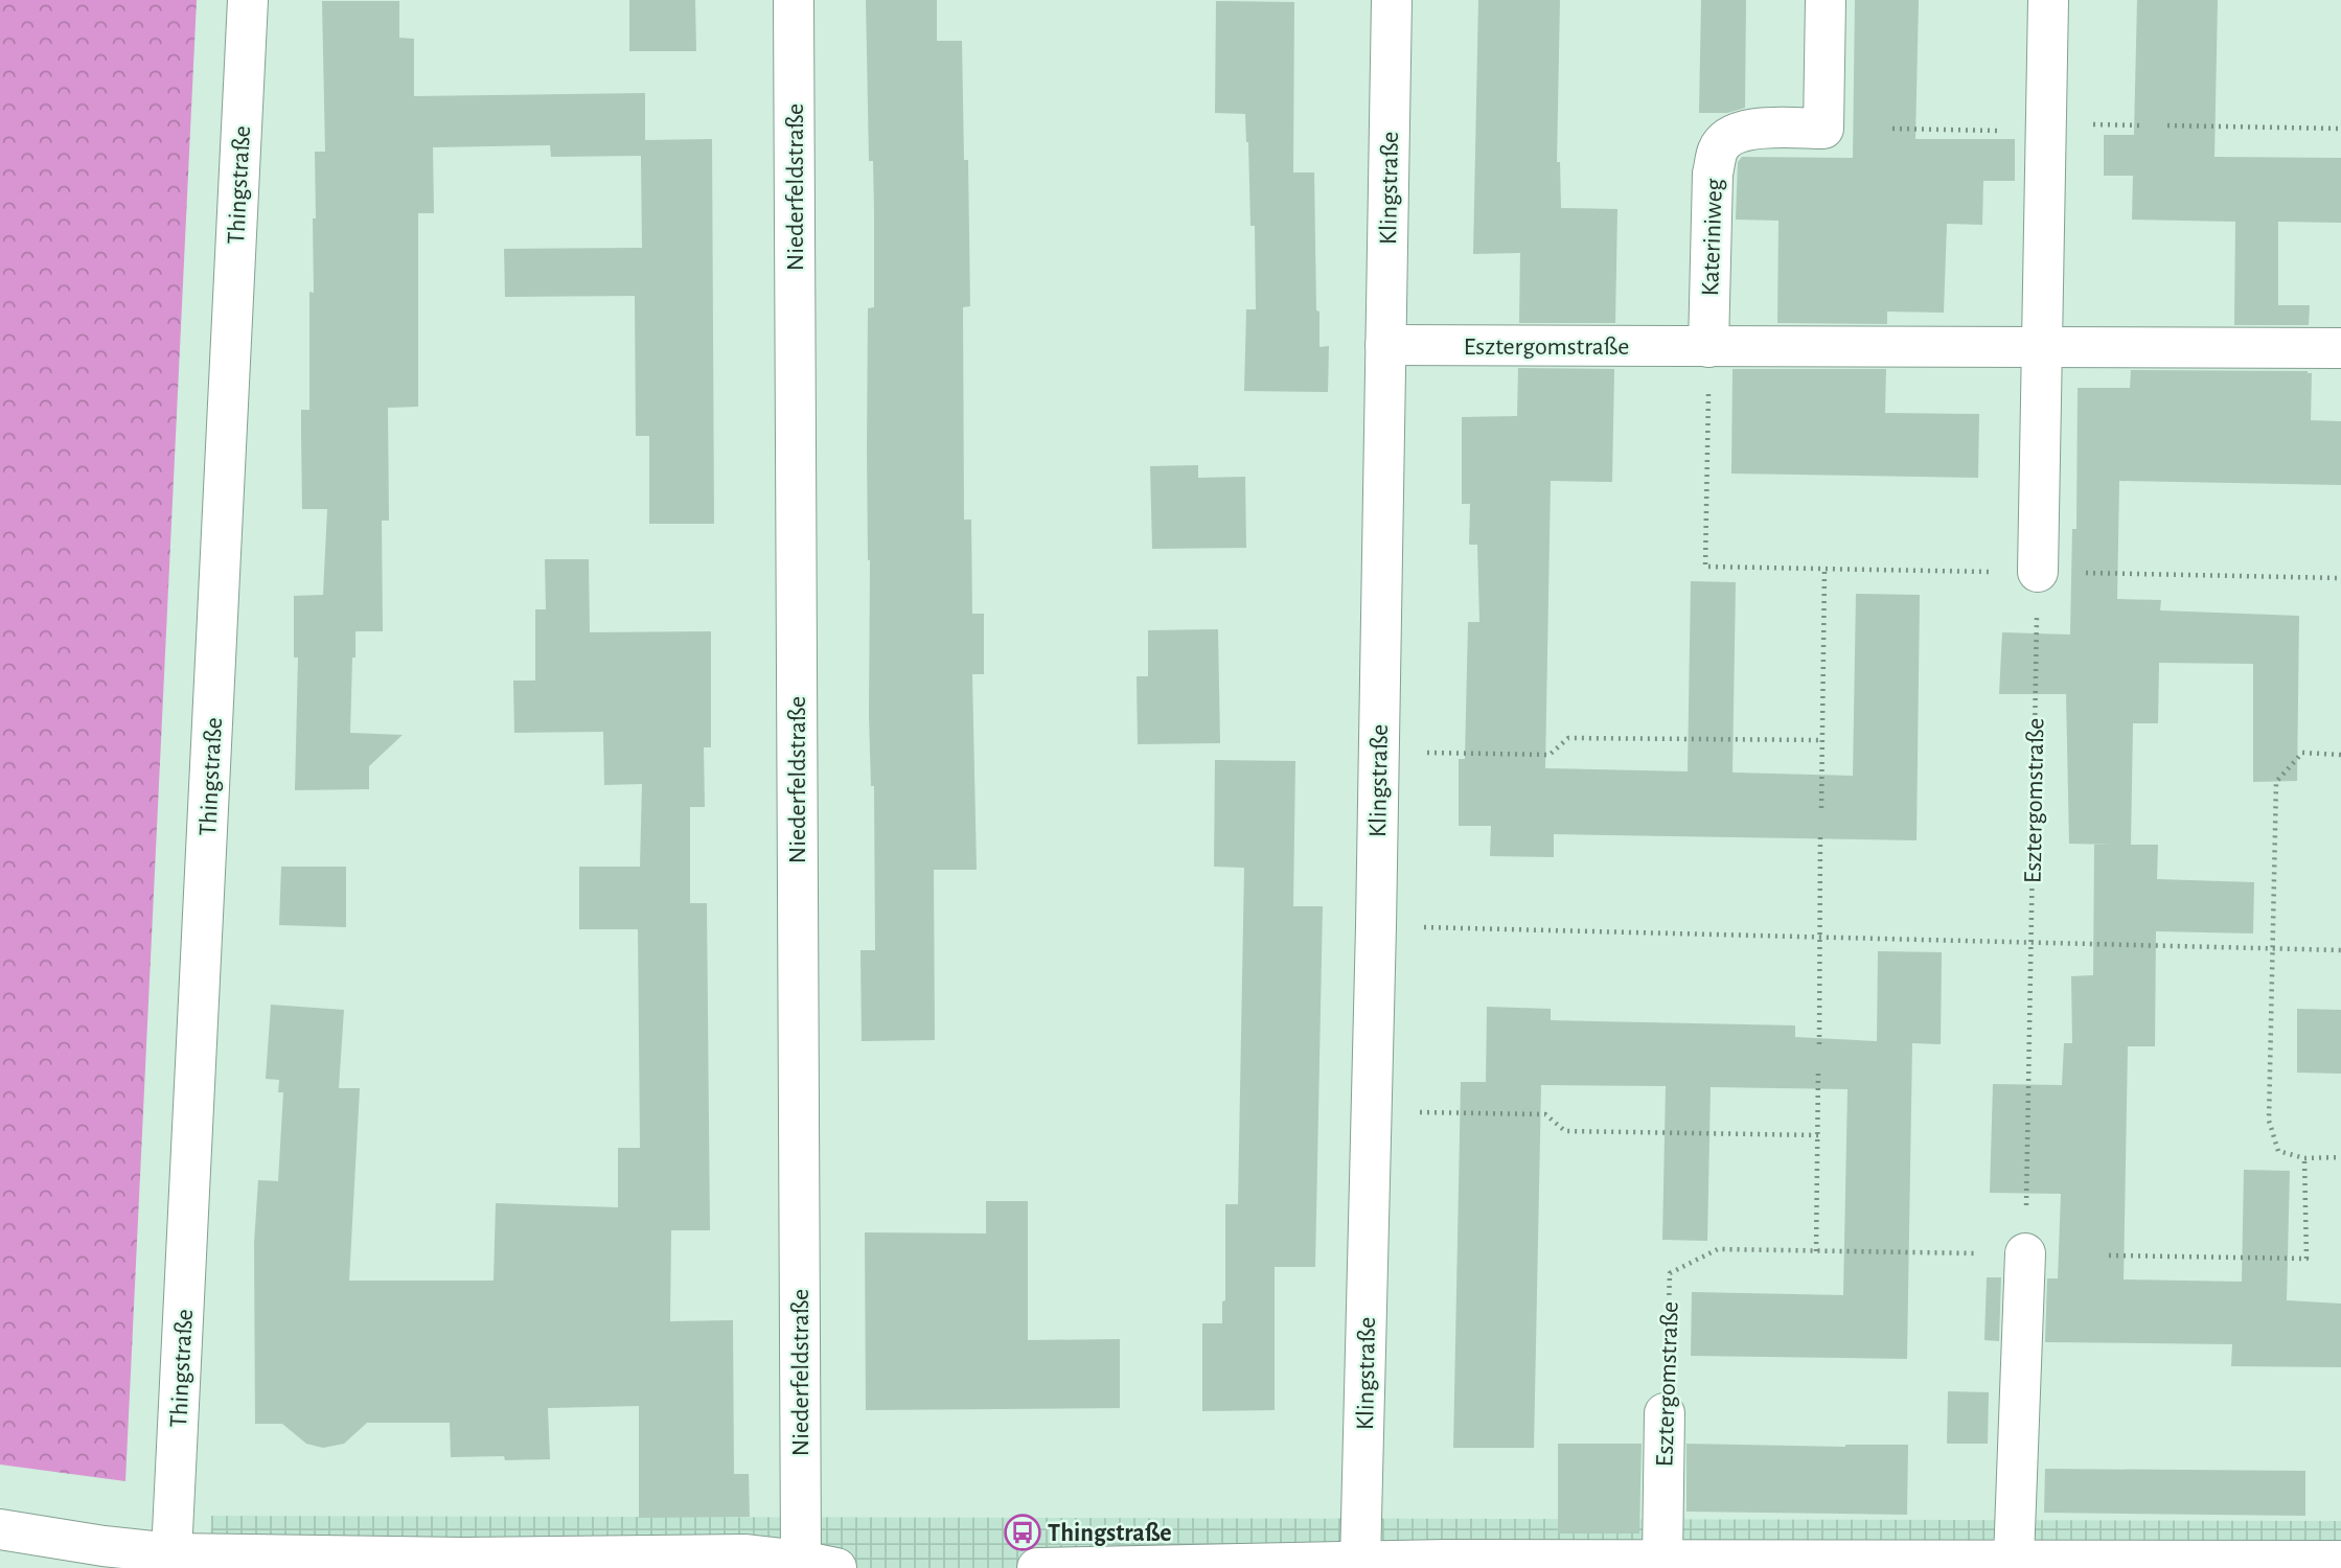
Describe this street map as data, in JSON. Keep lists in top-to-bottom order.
{
  "streets": {
    "street": [
      "Thingstraße",
      "Niederfeldstraße",
      "Klingstraße",
      "Kateriniweg",
      "Esztergomstraße"
    ]
  },
  "crossings": [
    ["Klingstraße", "Esztergomstraße"],
    ["Kateriniweg", "Esztergomstraße"]
  ],
  "places": {
    "bus stop": ["Thingstraße"]
  }
}
